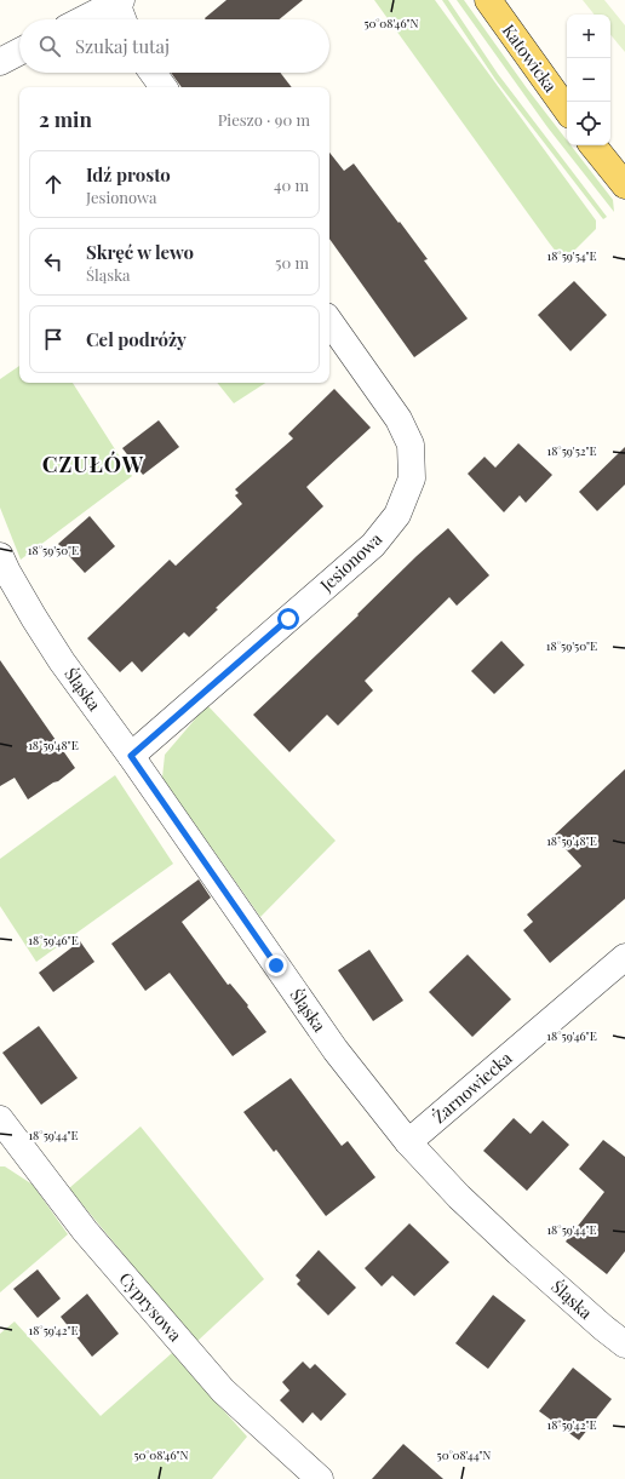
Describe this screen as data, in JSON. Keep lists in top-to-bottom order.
{
  "streets": {
    "main road": ["Katowicka"],
    "street": [
      "Jesionowa",
      "Śląska",
      "Żarnowiecka",
      "Cyprysowa"
    ]
  },
  "crossings": [
    ["Jesionowa", "Śląska"],
    ["Śląska", "Żarnowiecka"]
  ],
  "districts": ["CZUŁÓW"],
  "page": {
    "map_buttons": ["+", "−"],
    "search": "Szukaj tutaj",
    "heading": ["2 min", "Pieszo · 90 m"],
    "list": [
      ["Idź prosto", "Jesionowa", "40 m"],
      ["Skręć w lewo", "Śląska", "50 m"],
      "Cel podróży"
    ]
  },
  "coordinates": [
    "50°08'46\"N",
    "18°59'54\"E",
    "18°59'52\"E",
    "18°59'50\"E",
    "18°59'48\"E",
    "18°59'46\"E",
    "18°59'44\"E",
    "18°59'42\"E",
    "50°08'44\"N"
  ]
}
